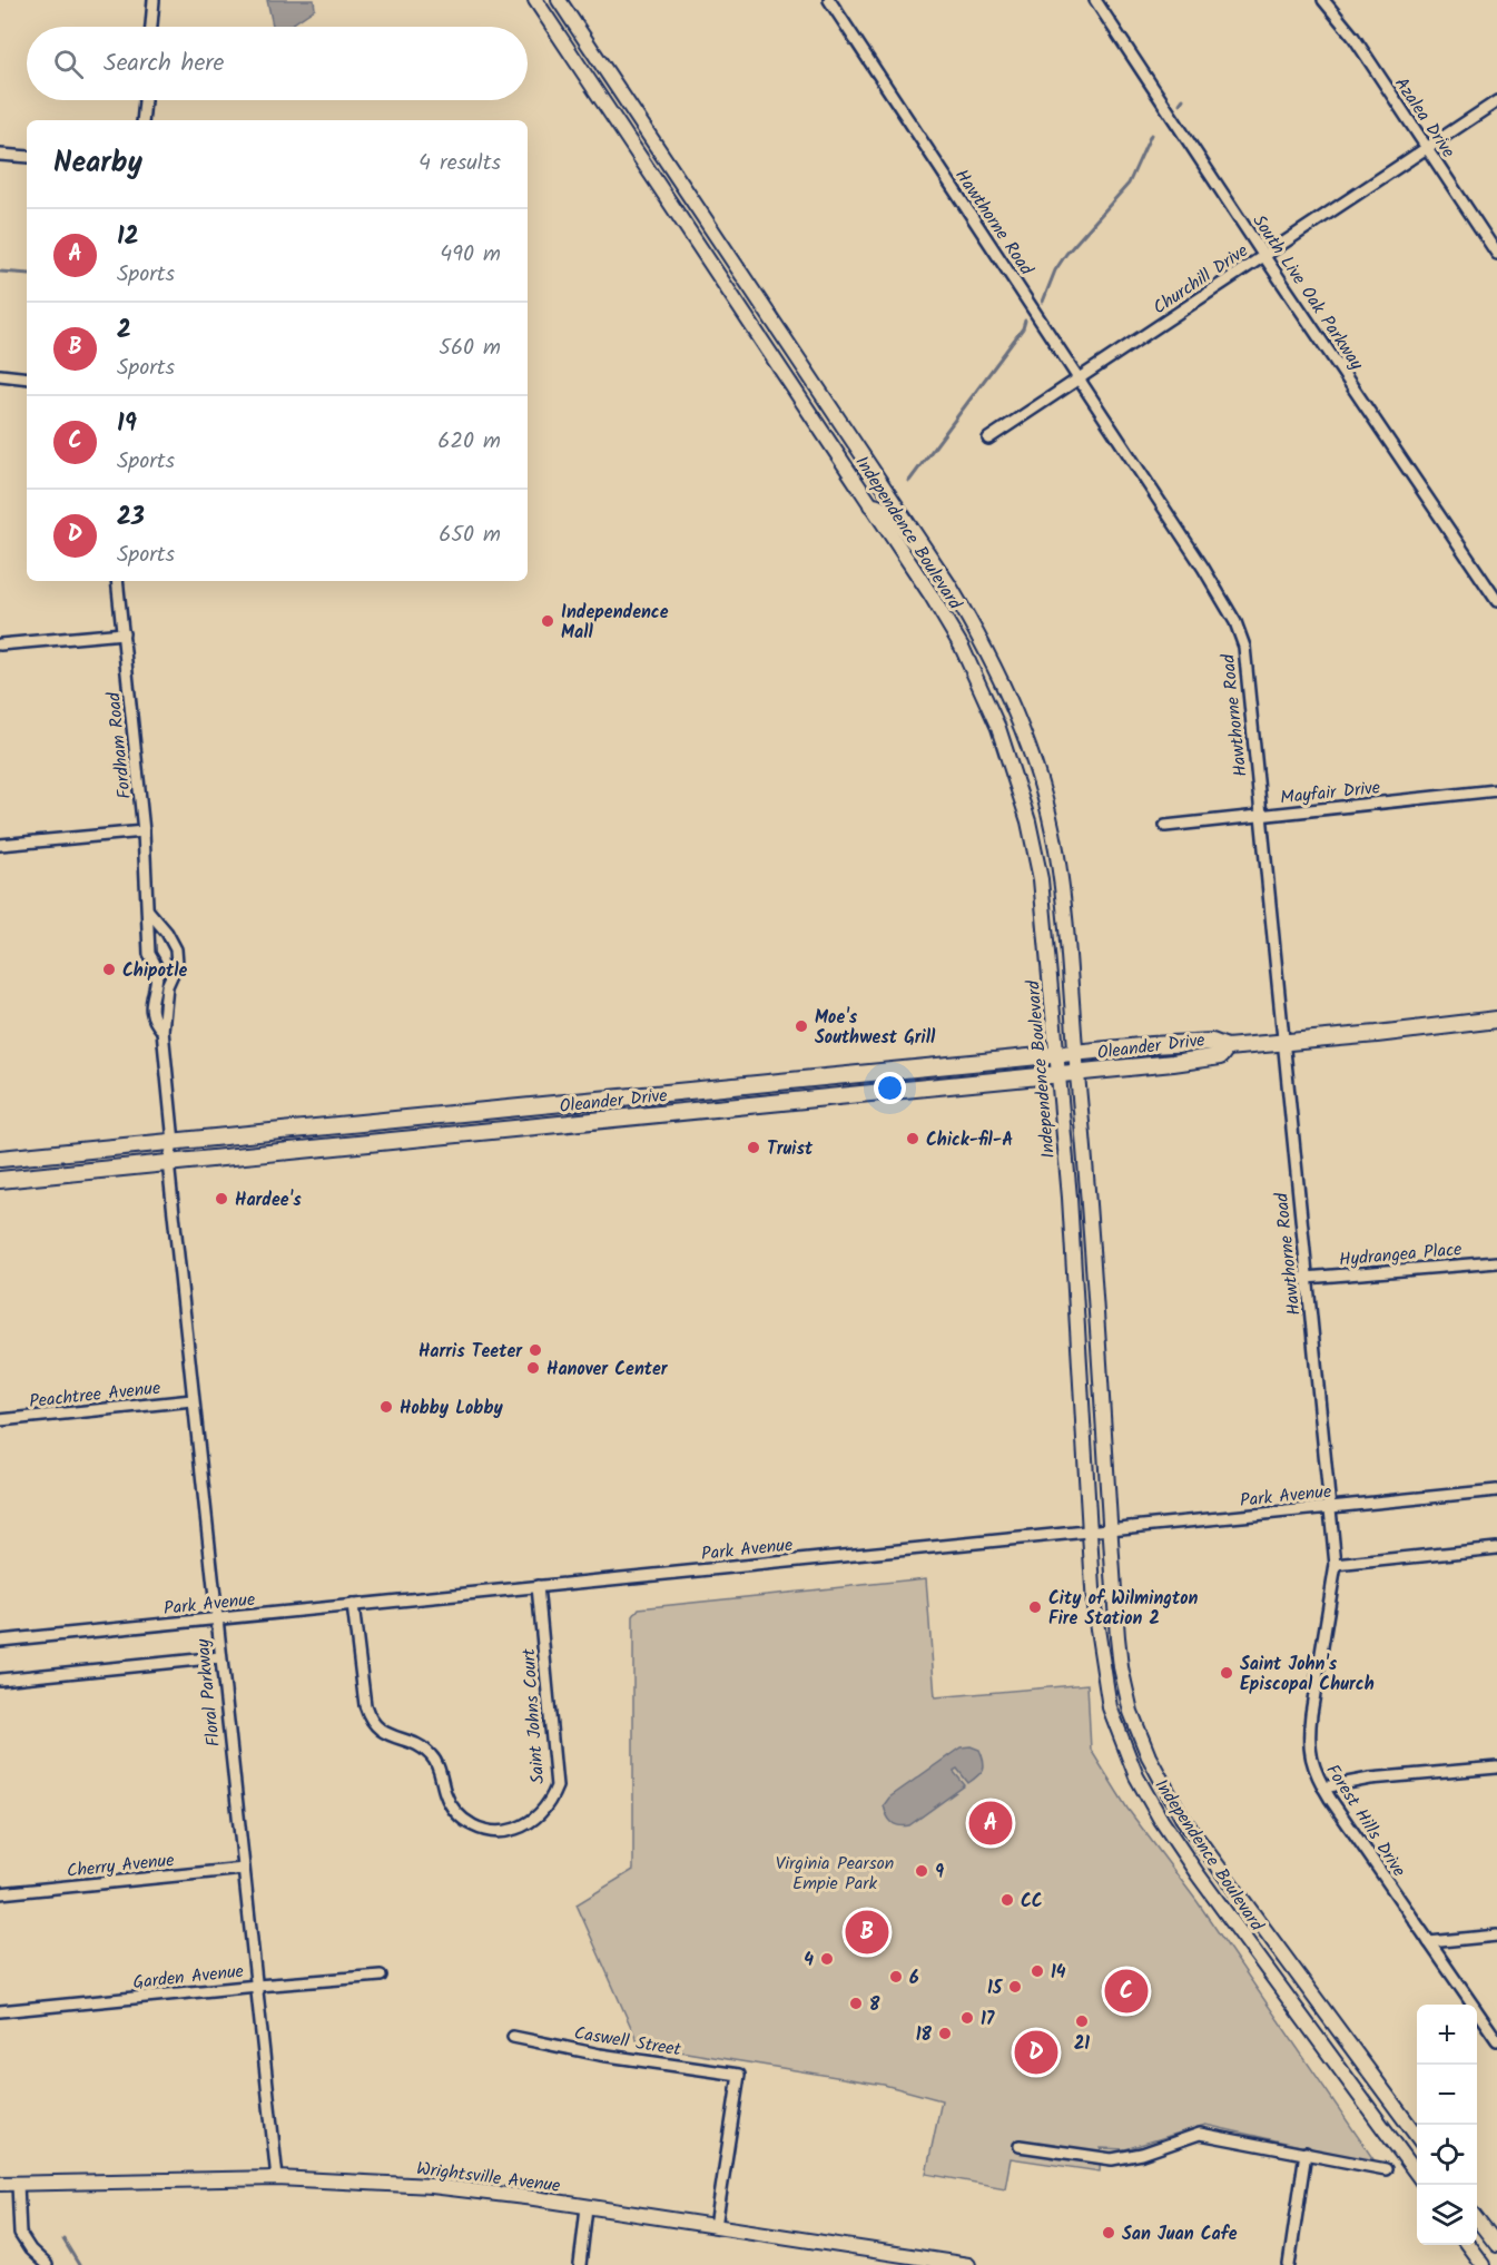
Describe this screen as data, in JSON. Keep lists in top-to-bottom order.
{
  "streets": {
    "main road": ["Independence Boulevard", "Oleander Drive", "Wrightsville Avenue"],
    "street": [
      "Azalea Drive",
      "Hawthorne Road",
      "Churchill Drive",
      "South Live Oak Parkway",
      "Fordham Road",
      "Mayfair Drive",
      "Hydrangea Place",
      "Peachtree Avenue",
      "Park Avenue",
      "Floral Parkway",
      "Saint Johns Court",
      "Forest Hills Drive",
      "Cherry Avenue",
      "Garden Avenue",
      "Caswell Street"
    ]
  },
  "crossings": [
    ["Azalea Drive", "Churchill Drive"],
    ["Hawthorne Road", "Churchill Drive"],
    ["Hawthorne Road", "Mayfair Drive"],
    ["Hawthorne Road", "Oleander Drive"],
    ["Hawthorne Road", "Hydrangea Place"],
    ["Hawthorne Road", "Park Avenue"],
    ["Hawthorne Road", "Forest Hills Drive"],
    ["Churchill Drive", "South Live Oak Parkway"],
    ["Independence Boulevard", "Oleander Drive"],
    ["Independence Boulevard", "Park Avenue"],
    ["Fordham Road", "Oleander Drive"],
    ["Fordham Road", "Floral Parkway"],
    ["Oleander Drive", "Floral Parkway"],
    ["Peachtree Avenue", "Floral Parkway"],
    ["Park Avenue", "Floral Parkway"],
    ["Park Avenue", "Saint Johns Court"],
    ["Park Avenue", "Forest Hills Drive"],
    ["Floral Parkway", "Cherry Avenue"],
    ["Floral Parkway", "Garden Avenue"],
    ["Floral Parkway", "Wrightsville Avenue"],
    ["Caswell Street", "Wrightsville Avenue"]
  ],
  "parks": ["Virginia Pearson Empie Park"],
  "places": [
    "Independence Mall",
    "Chipotle",
    "Moe's Southwest Grill",
    "Chick-fil-A",
    "Truist",
    "Hardee's",
    "Harris Teeter",
    "Hanover Center",
    "Hobby Lobby",
    "City of Wilmington Fire Station 2",
    "Saint John's Episcopal Church",
    "9",
    "CC",
    "4",
    "14",
    "6",
    "15",
    "8",
    "17",
    "21",
    "18",
    "San Juan Cafe"
  ],
  "page": {
    "search": "Search here",
    "heading": ["Nearby", "4 results"],
    "list": [
      {
        "mark": "A",
        "name": "12",
        "note": "Sports",
        "value": "490 m"
      },
      {
        "mark": "B",
        "name": "2",
        "note": "Sports",
        "value": "560 m"
      },
      {
        "mark": "C",
        "name": "19",
        "note": "Sports",
        "value": "620 m"
      },
      {
        "mark": "D",
        "name": "23",
        "note": "Sports",
        "value": "650 m"
      }
    ],
    "pins": [
      "A",
      "B",
      "C",
      "D"
    ],
    "map_buttons": ["+", "−"]
  }
}
